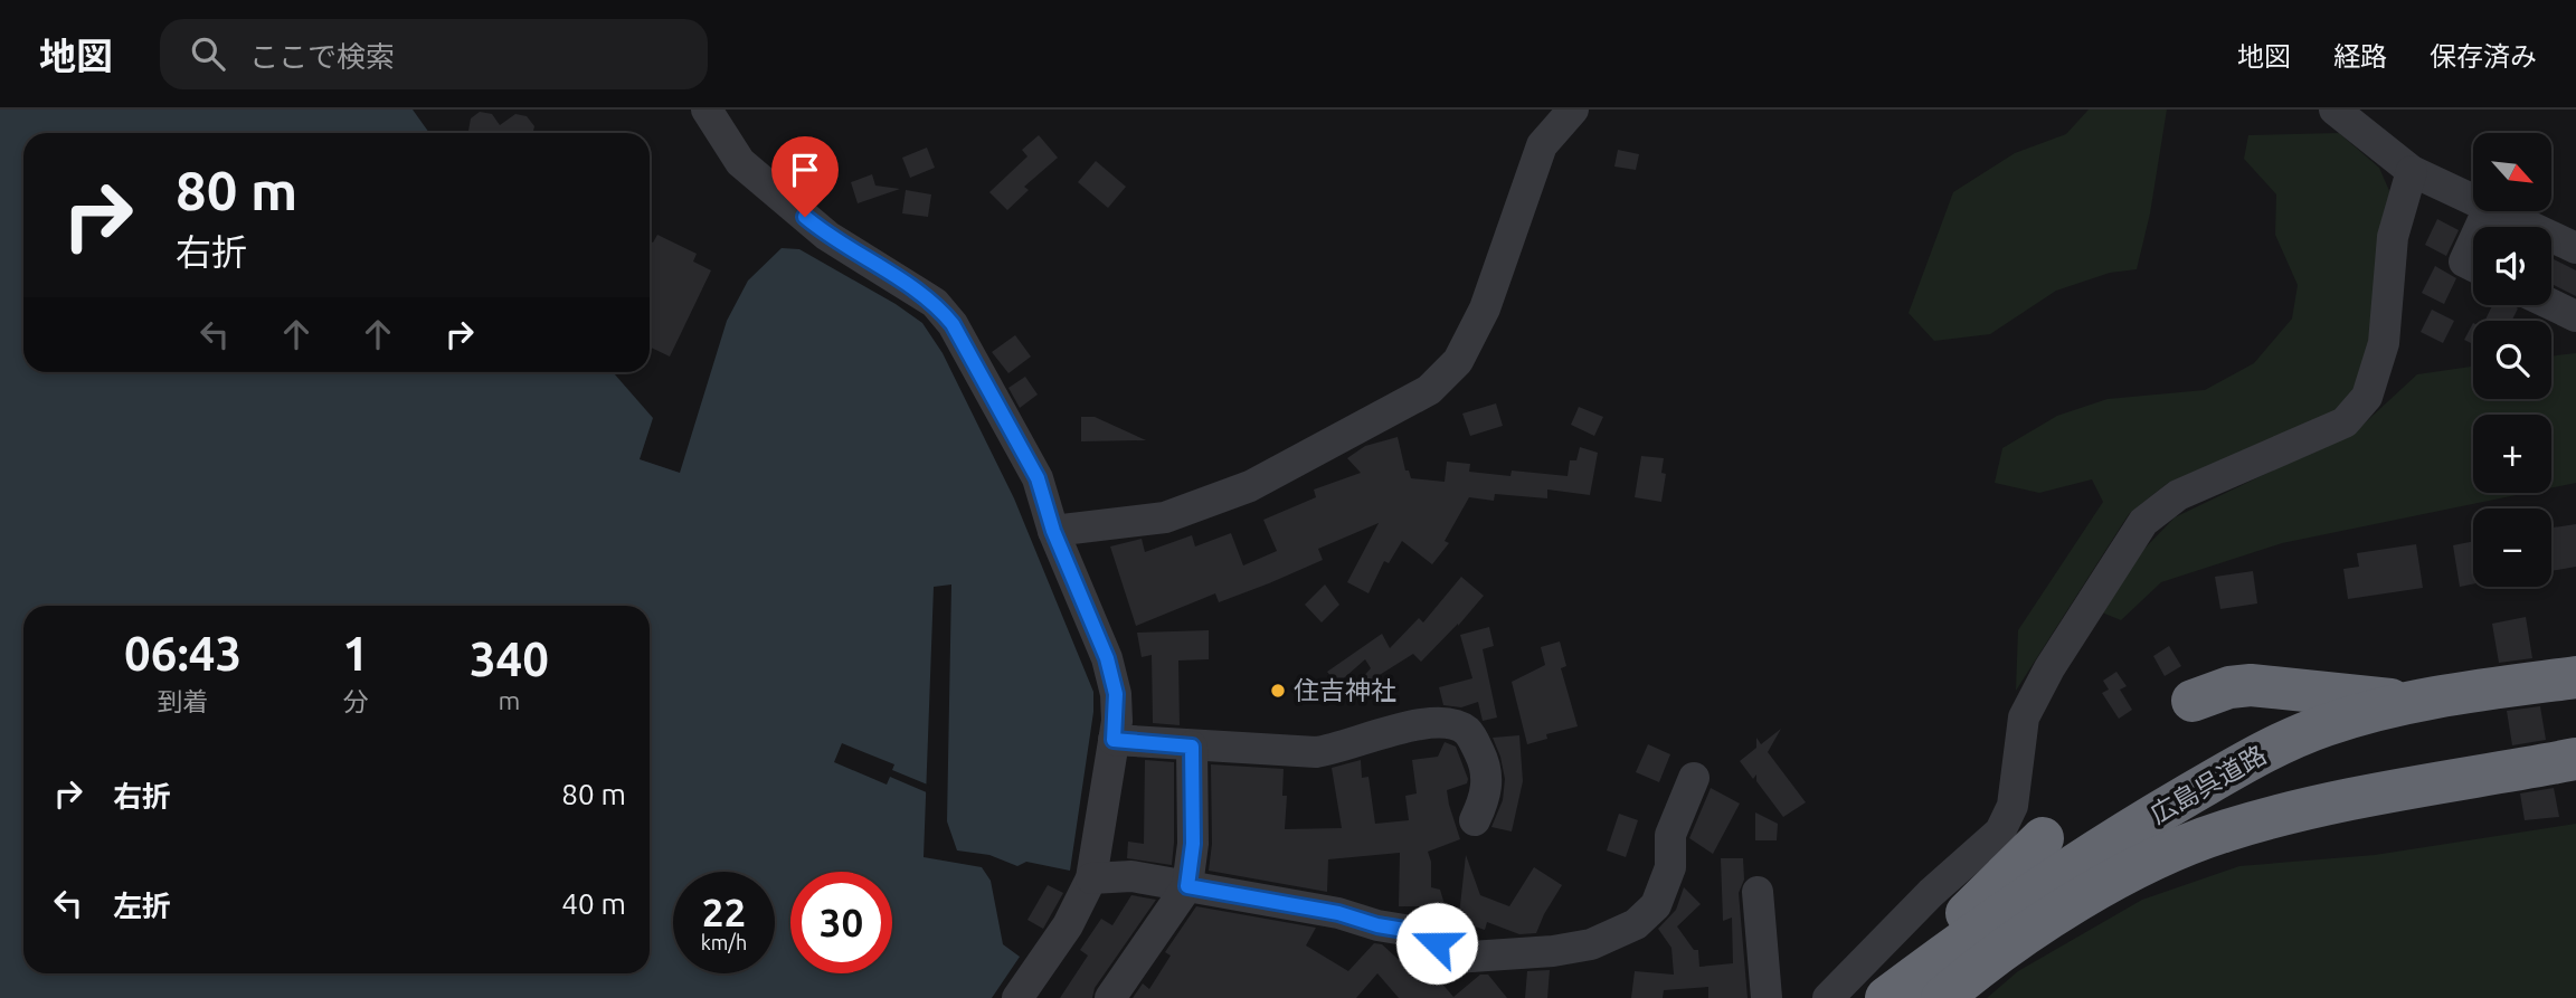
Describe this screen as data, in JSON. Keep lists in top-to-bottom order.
{
  "streets": {
    "highway": ["広島呉道路"]
  },
  "places": ["住吉神社"],
  "north": "bottom right",
  "page": {
    "header": "地図",
    "search": "ここで検索",
    "nav": ["地図", "経路", "保存済み"],
    "map_buttons": ["+", "−"],
    "turn": ["80 m", "右折"],
    "eta": [
      "06:43",
      "到着",
      "1",
      "分",
      "340",
      "m"
    ],
    "list": [
      {
        "name": "右折",
        "value": "80 m"
      },
      {
        "name": "左折",
        "value": "40 m"
      }
    ],
    "speed": "22 km/h",
    "limit": "30"
  }
}
